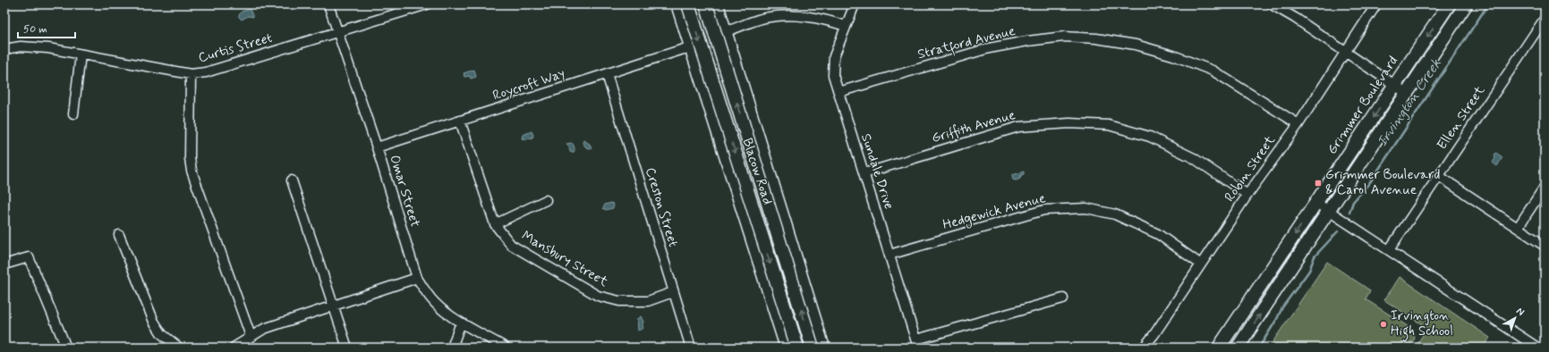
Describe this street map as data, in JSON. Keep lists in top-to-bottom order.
{
  "streets": {
    "main road": ["Grimmer Boulevard", "Blacow Road"],
    "street": [
      "Stratford Avenue",
      "Curtis Street",
      "Roycroft Way",
      "Ellen Street",
      "Griffith Avenue",
      "Robin Street",
      "Sundale Drive",
      "Omar Street",
      "Creston Street",
      "Hedgewick Avenue",
      "Mansbury Street"
    ]
  },
  "crossings": [
    ["Stratford Avenue", "Robin Street"],
    ["Stratford Avenue", "Sundale Drive"],
    ["Curtis Street", "Omar Street"],
    ["Roycroft Way", "Blacow Road"],
    ["Roycroft Way", "Omar Street"],
    ["Roycroft Way", "Creston Street"],
    ["Roycroft Way", "Mansbury Street"],
    ["Griffith Avenue", "Robin Street"],
    ["Griffith Avenue", "Sundale Drive"],
    ["Robin Street", "Hedgewick Avenue"],
    ["Sundale Drive", "Hedgewick Avenue"],
    ["Creston Street", "Mansbury Street"]
  ],
  "water": ["Irvington Creek"],
  "places": {
    "transit": ["Grimmer Boulevard & Carol Avenue"],
    "other": ["Irvington High School"]
  },
  "scale_bar": "50 m",
  "north": "top right"
}
